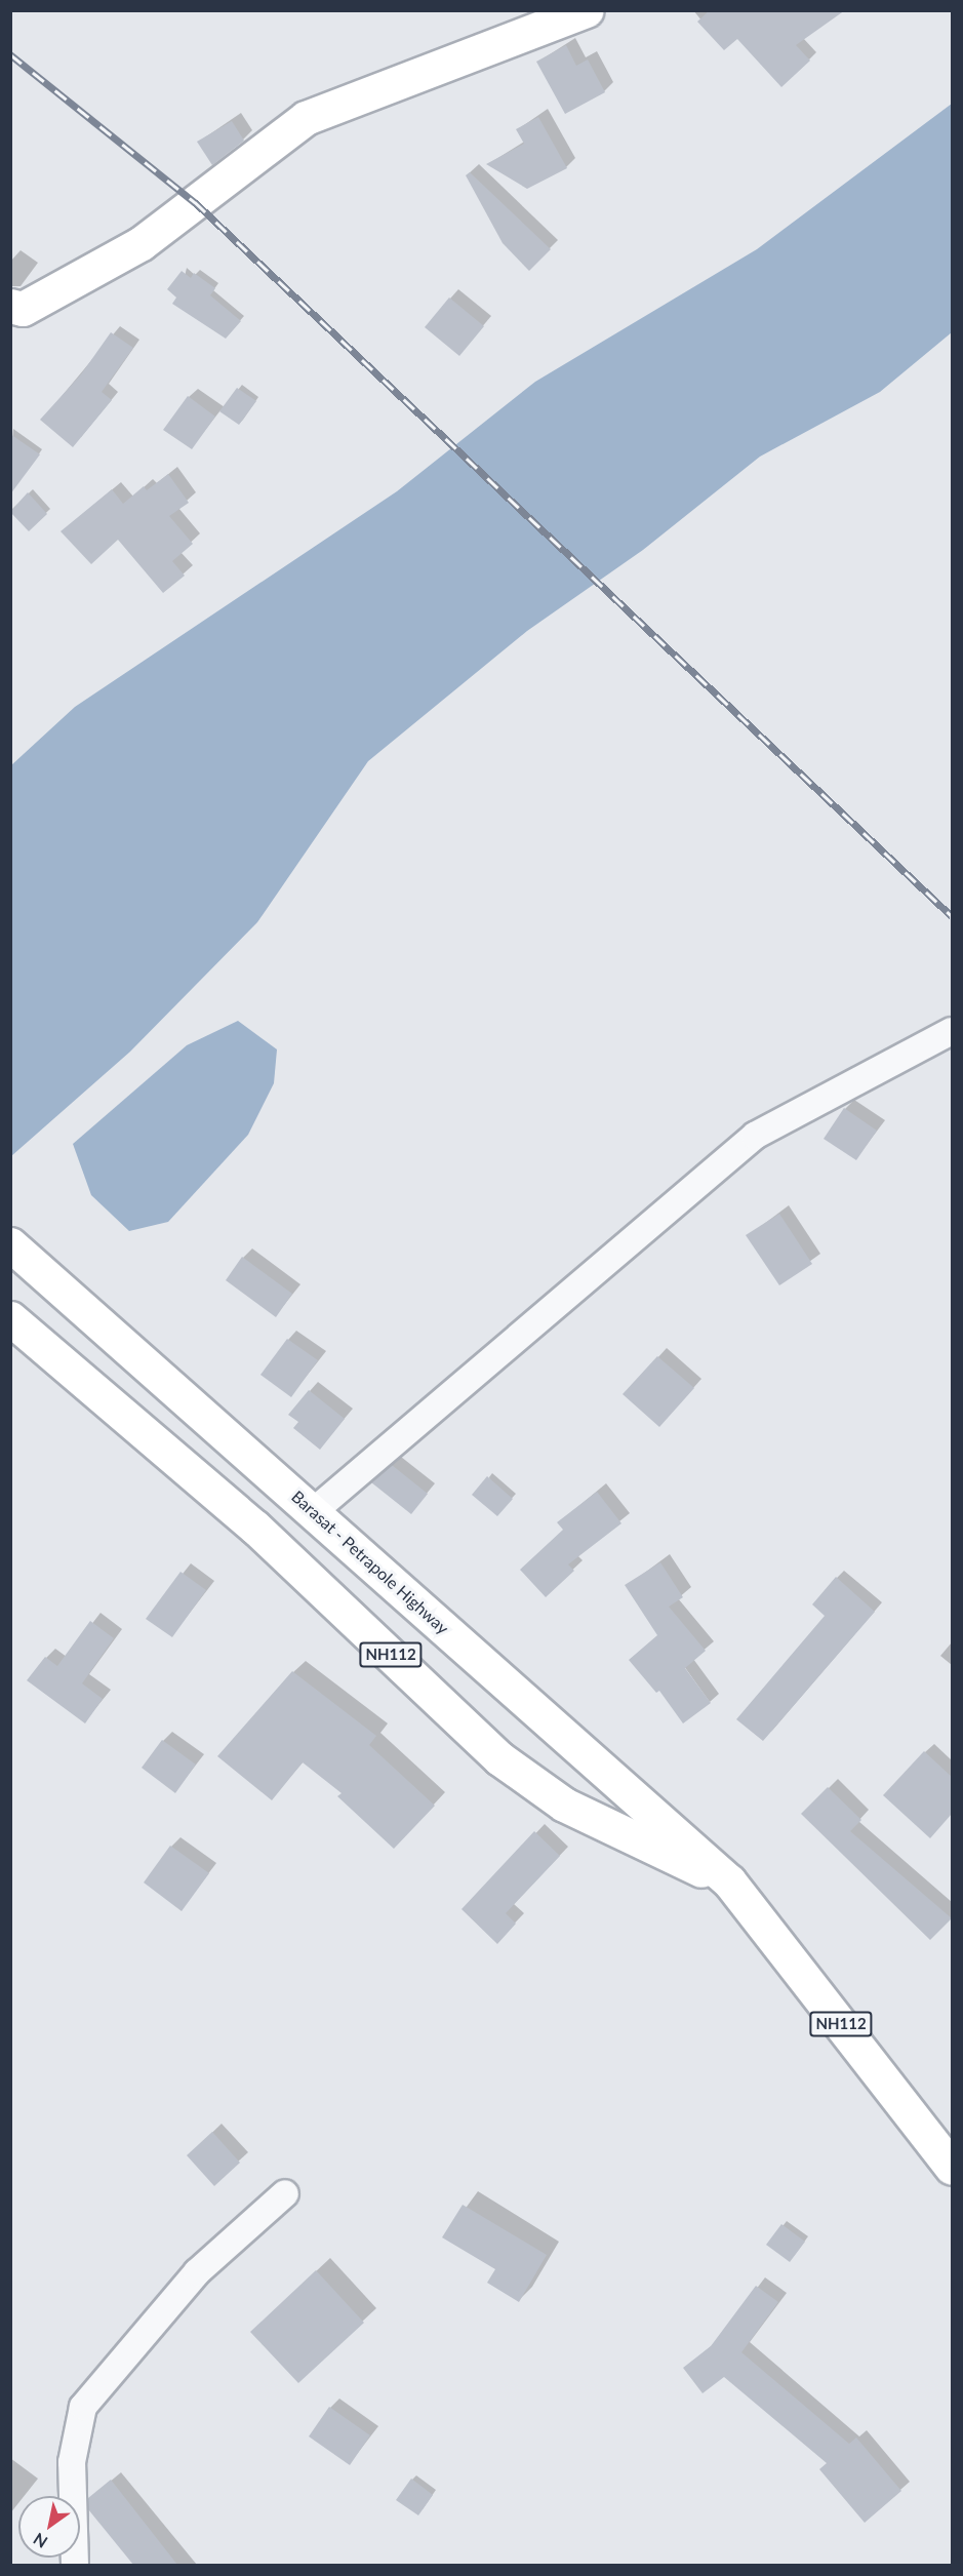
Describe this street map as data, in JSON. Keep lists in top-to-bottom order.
{
  "streets": {
    "main road": ["Barasat - Petrapole Highway", "NH112"]
  },
  "north": "bottom left"
}
